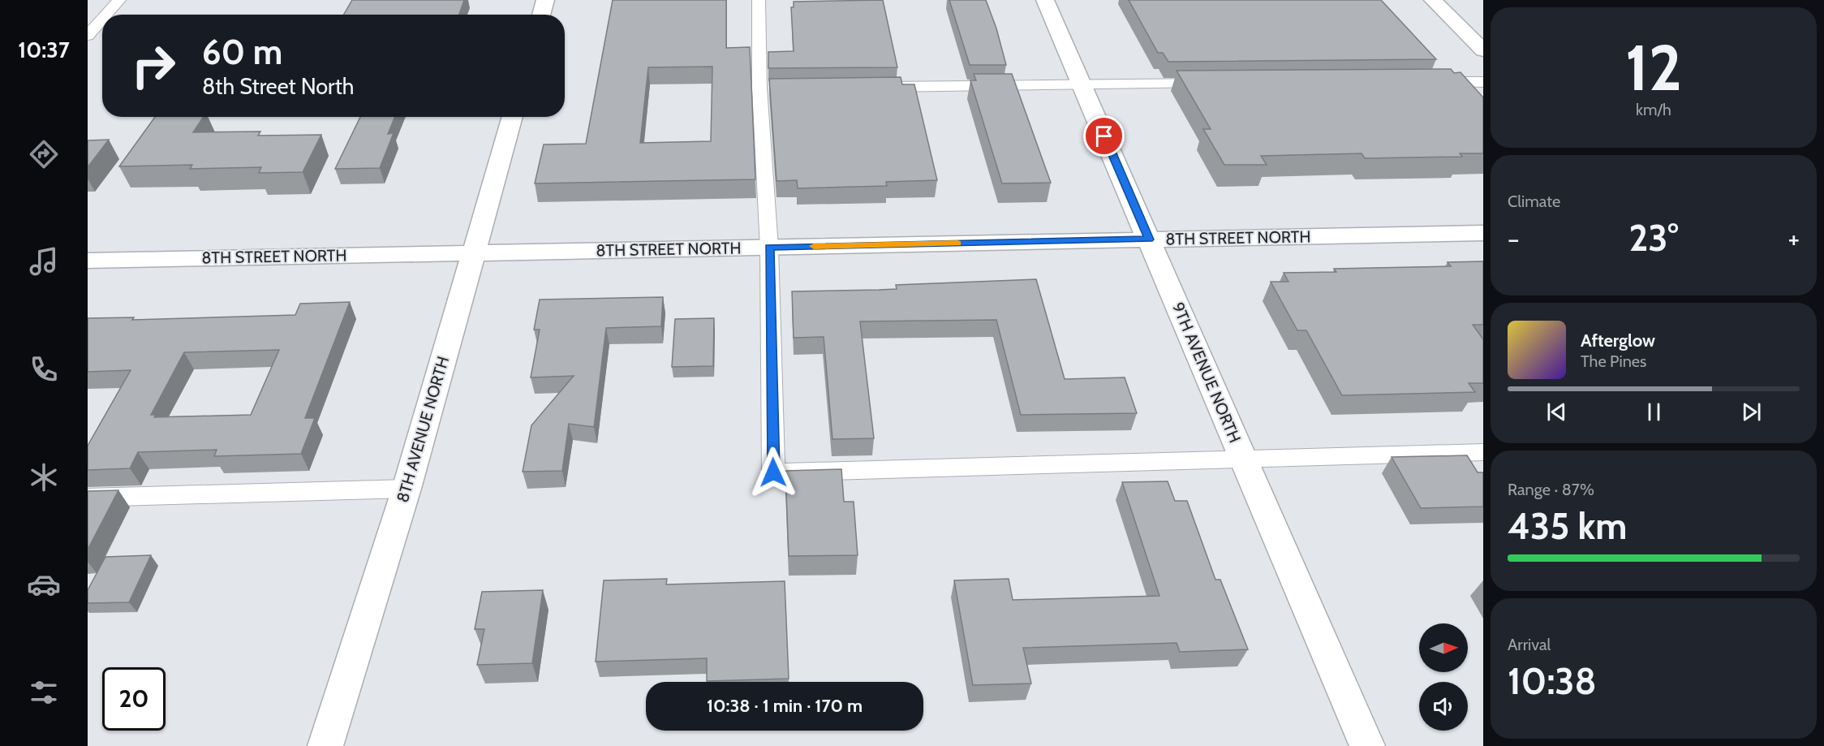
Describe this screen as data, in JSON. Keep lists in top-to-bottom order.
{
  "streets": {
    "street": ["8TH STREET NORTH", "9TH AVENUE NORTH", "8TH AVENUE NORTH"]
  },
  "crossings": [
    ["8TH STREET NORTH", "9TH AVENUE NORTH"],
    ["8TH STREET NORTH", "8TH AVENUE NORTH"]
  ],
  "north": "right",
  "page": {
    "tabs": "10:37",
    "tile": [
      ["12", "km/h"],
      "Climate",
      ["Range · 87%", "435 km"],
      ["Arrival", "10:38"]
    ],
    "turn": ["60 m", "8th Street North"],
    "heat": ["−", "23°", "+"],
    "song": ["Afterglow", "The Pines"],
    "limit": "20",
    "trip": "10:38 · 1 min · 170 m"
  }
}
